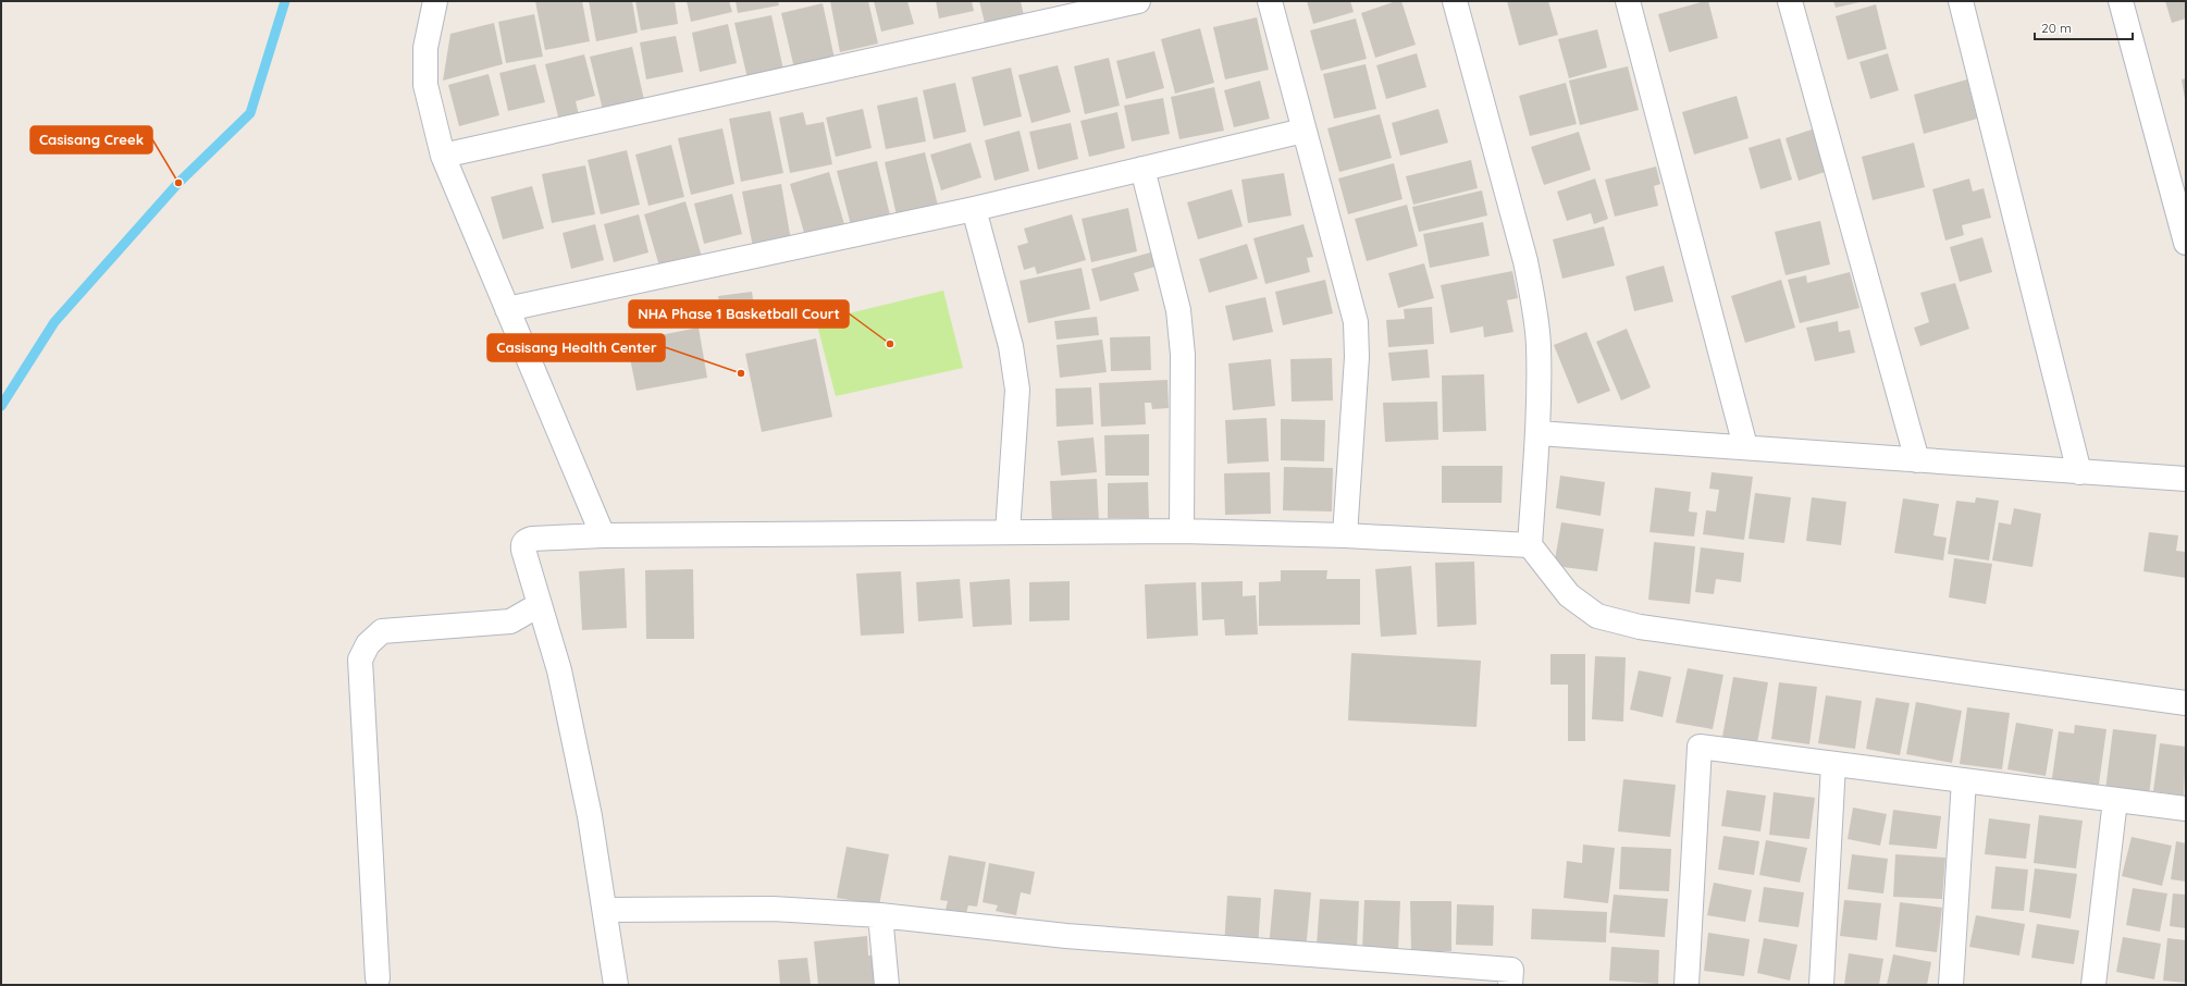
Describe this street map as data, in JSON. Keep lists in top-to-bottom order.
{
  "places": ["Casisang Creek", "NHA Phase 1 Basketball Court", "Casisang Health Center"],
  "scale_bar": "20 m"
}
